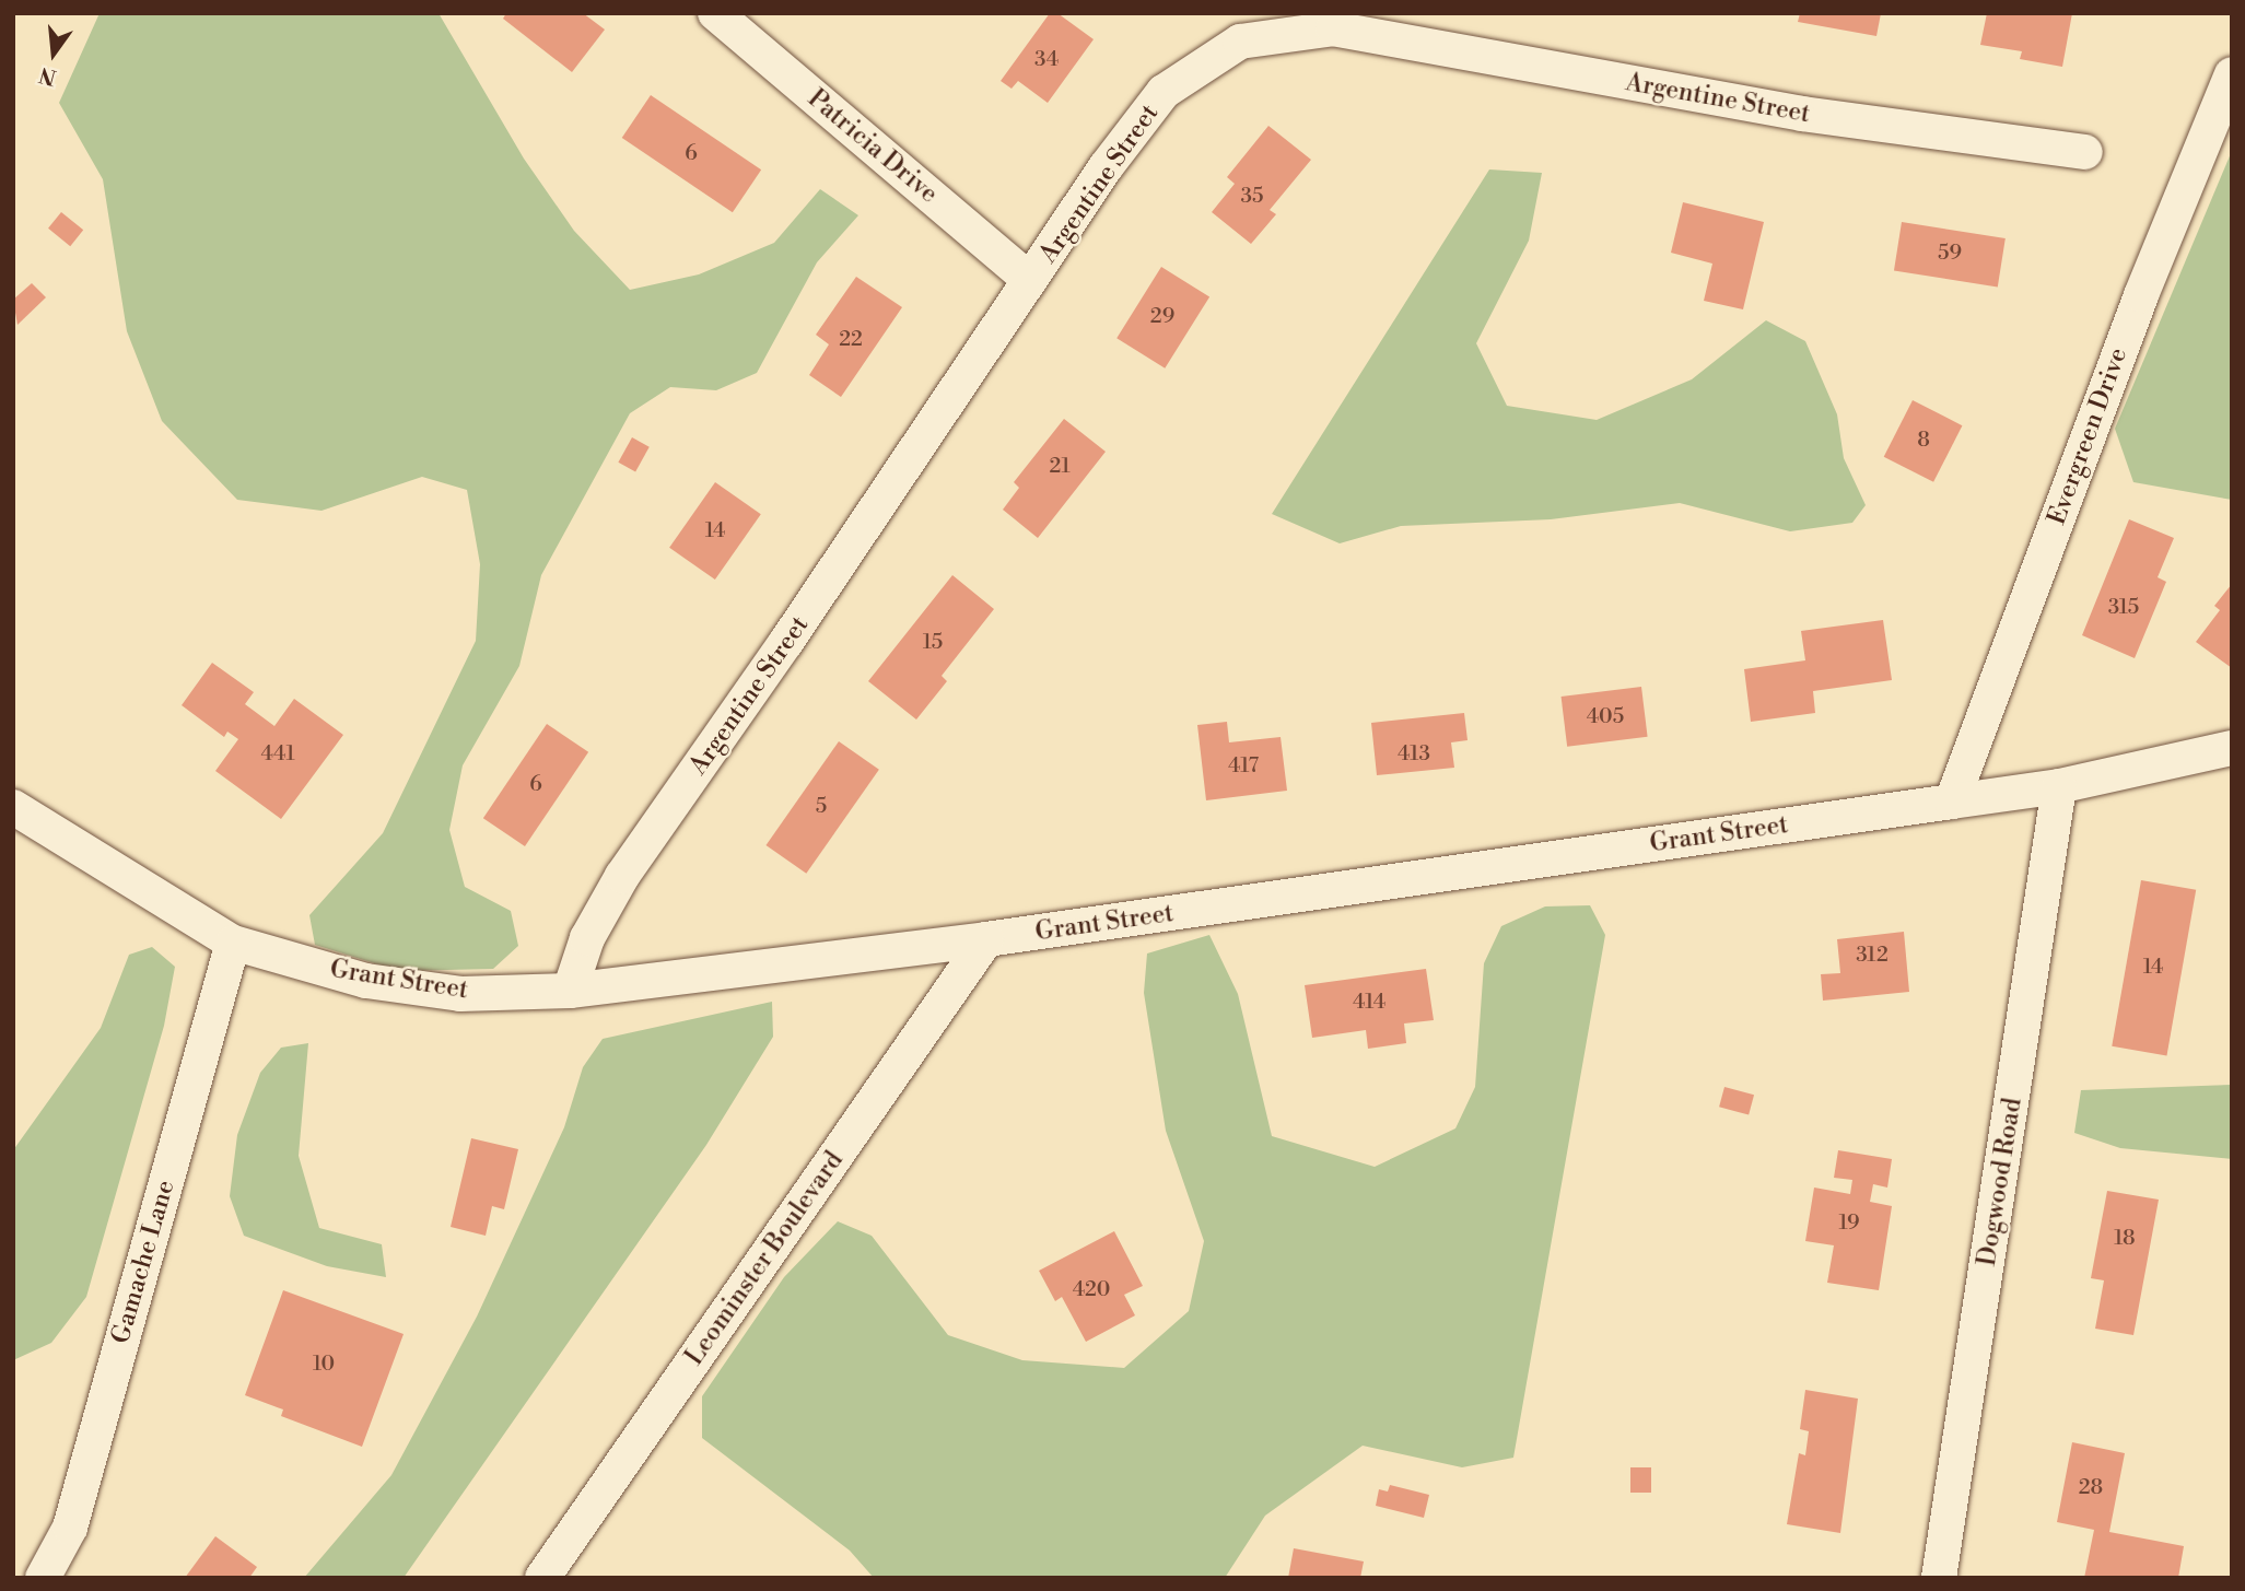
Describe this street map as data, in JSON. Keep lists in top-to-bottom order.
{
  "streets": {
    "street": [
      "Argentine Street",
      "Patricia Drive",
      "Evergreen Drive",
      "Grant Street",
      "Dogwood Road",
      "Leominster Boulevard",
      "Gamache Lane"
    ]
  },
  "crossings": [
    ["Argentine Street", "Patricia Drive"],
    ["Argentine Street", "Grant Street"],
    ["Evergreen Drive", "Grant Street"],
    ["Grant Street", "Dogwood Road"],
    ["Grant Street", "Leominster Boulevard"],
    ["Grant Street", "Gamache Lane"]
  ],
  "house_numbers": [
    "34",
    "6",
    "35",
    "59",
    "29",
    "22",
    "8",
    "21",
    "14",
    "315",
    "15",
    "405",
    "441",
    "413",
    "417",
    "6",
    "5",
    "312",
    "14",
    "414",
    "19",
    "18",
    "420",
    "10",
    "28"
  ],
  "north": "bottom"
}
